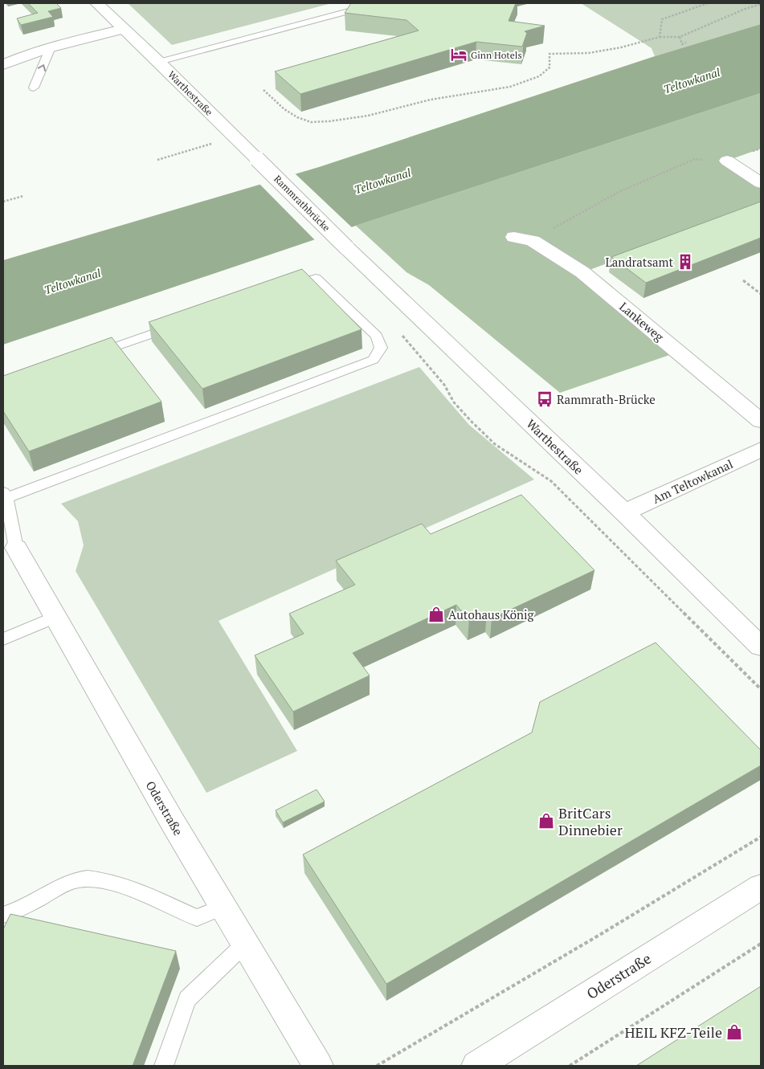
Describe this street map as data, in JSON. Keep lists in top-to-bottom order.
{
  "streets": {
    "street": [
      "Warthestraße",
      "Rammrathbrücke",
      "Lankeweg",
      "Am Teltowkanal",
      "Oderstraße"
    ]
  },
  "crossings": [
    ["Warthestraße", "Rammrathbrücke"],
    ["Warthestraße", "Am Teltowkanal"]
  ],
  "water": ["Teltowkanal"],
  "places": {
    "hotel": ["Ginn Hotels"],
    "building": ["Landratsamt"],
    "bus stop": ["Rammrath-Brücke"],
    "shop": ["Autohaus König", "BritCars Dinnebier", "HEIL KFZ-Teile"]
  }
}
